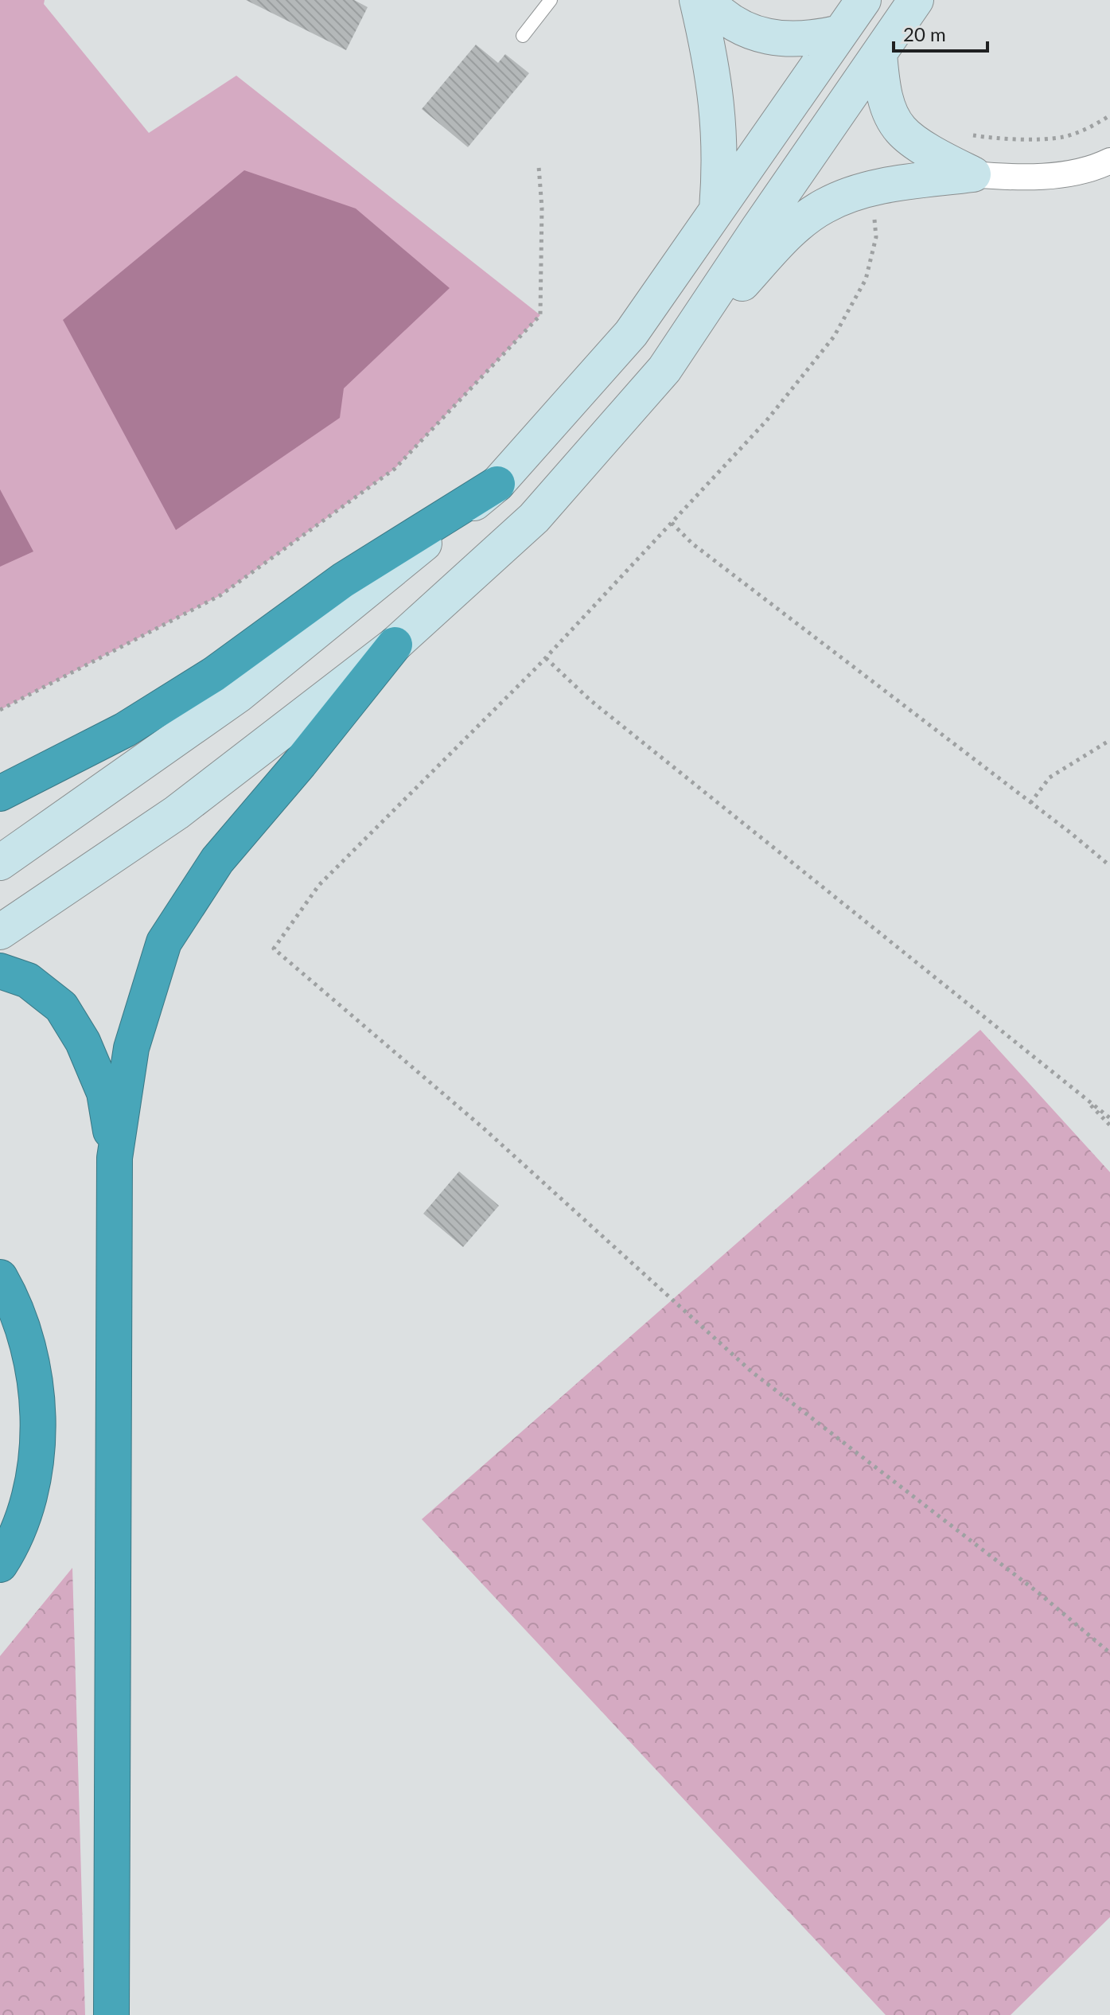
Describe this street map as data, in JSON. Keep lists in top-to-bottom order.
{
  "scale_bar": "20 m"
}
